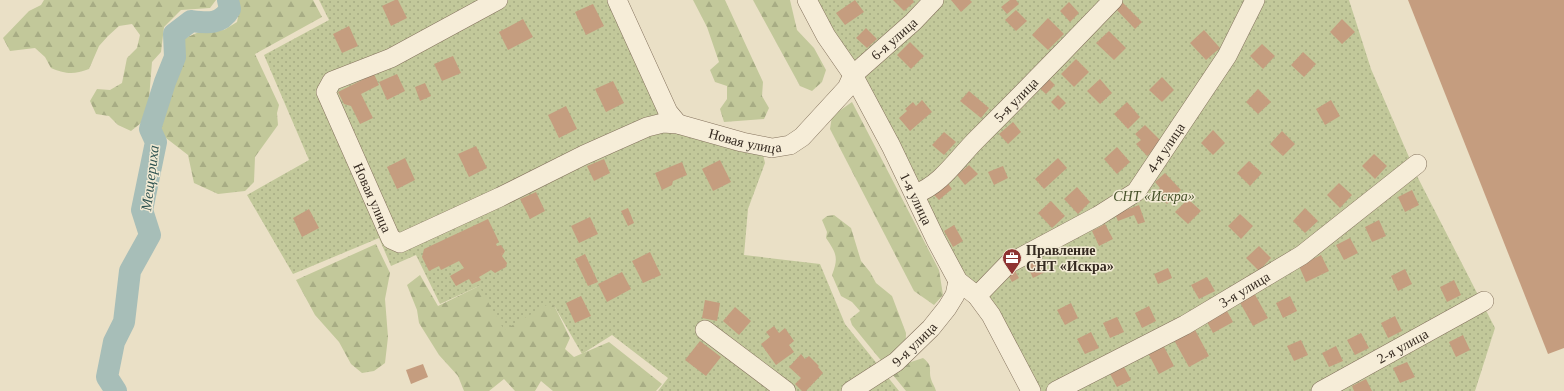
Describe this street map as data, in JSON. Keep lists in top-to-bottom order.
{
  "streets": {
    "street": [
      "6-я улица",
      "5-я улица",
      "Новая улица",
      "4-я улица",
      "1-я улица",
      "3-я улица",
      "9-я улица",
      "2-я улица"
    ]
  },
  "crossings": [
    ["6-я улица", "Новая улица"],
    ["6-я улица", "1-я улица"],
    ["5-я улица", "1-я улица"],
    ["Новая улица", "1-я улица"],
    ["4-я улица", "1-я улица"],
    ["1-я улица", "9-я улица"]
  ],
  "water": ["Мещериха"],
  "parks": ["СНТ «Искра»"],
  "places": {
    "office": ["Правление СНТ «Искра»"]
  }
}
